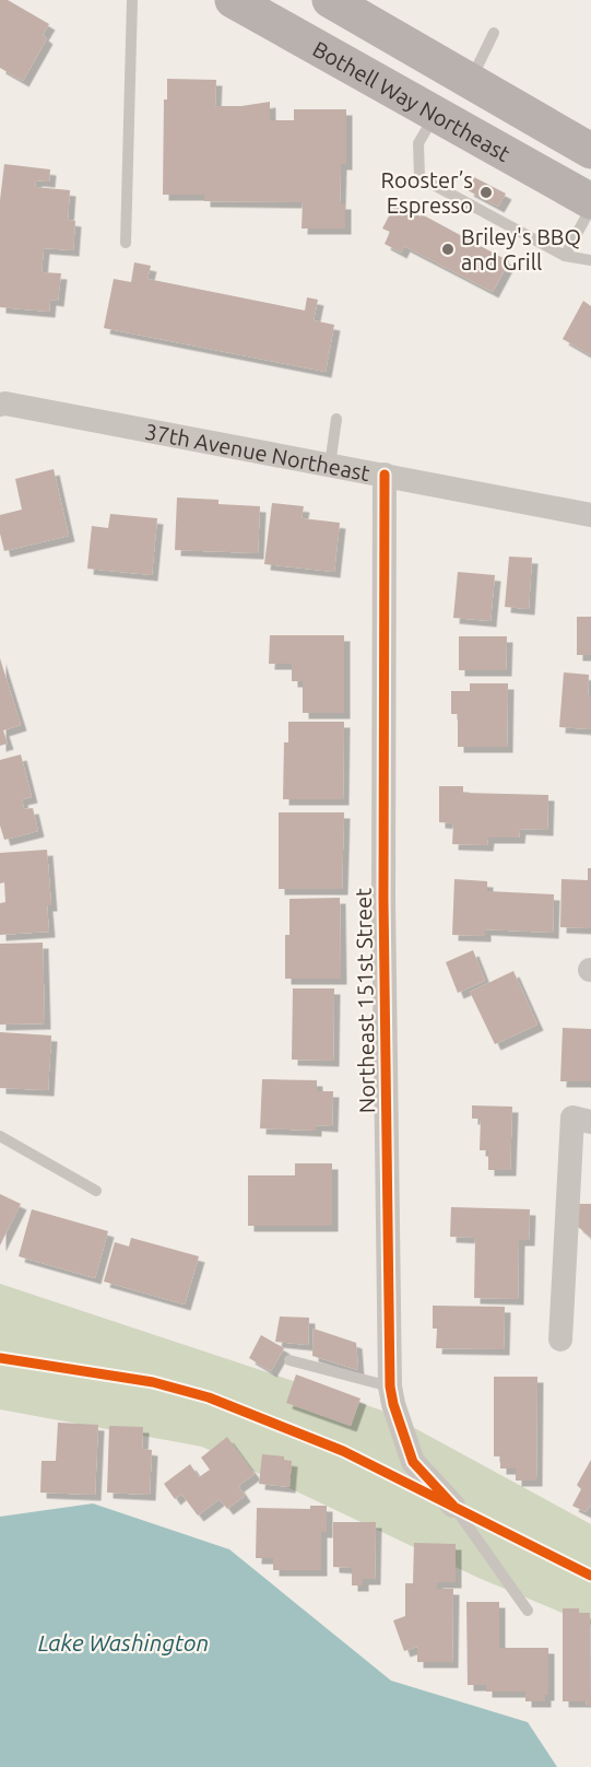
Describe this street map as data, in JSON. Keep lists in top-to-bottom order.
{
  "streets": {
    "main road": ["Bothell Way Northeast"],
    "street": ["37th Avenue Northeast", "Northeast 151st Street"]
  },
  "crossings": [
    ["37th Avenue Northeast", "Northeast 151st Street"]
  ],
  "water": ["Lake Washington"],
  "places": ["Rooster’s Espresso", "Briley's BBQ and Grill"]
}
